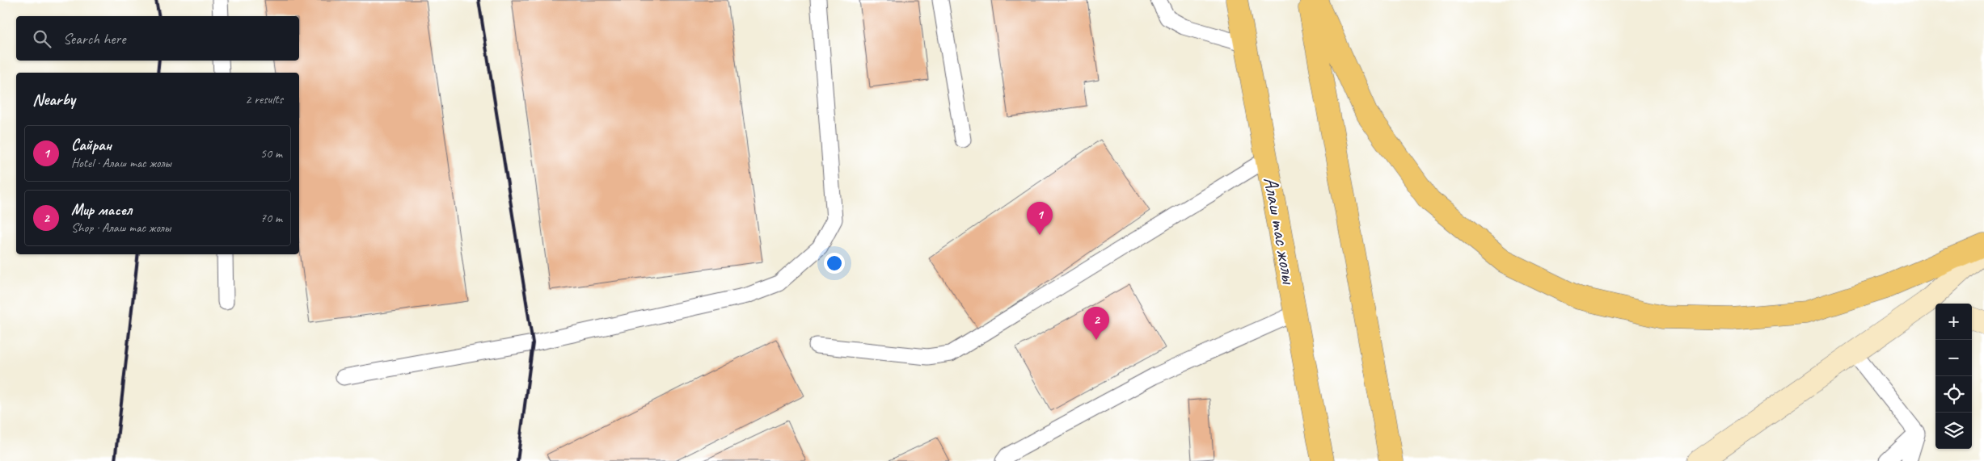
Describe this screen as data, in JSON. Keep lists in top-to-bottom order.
{
  "streets": {
    "main road": ["Алаш тас жолы"]
  },
  "page": {
    "search": "Search here",
    "heading": ["Nearby", "2 results"],
    "list": [
      {
        "mark": "1",
        "name": "Сайран",
        "note": "Hotel · Алаш тас жолы",
        "value": "50 m"
      },
      {
        "mark": "2",
        "name": "Мир масел",
        "note": "Shop · Алаш тас жолы",
        "value": "70 m"
      }
    ],
    "pins": ["1", "2"],
    "map_buttons": ["+", "−"]
  }
}
